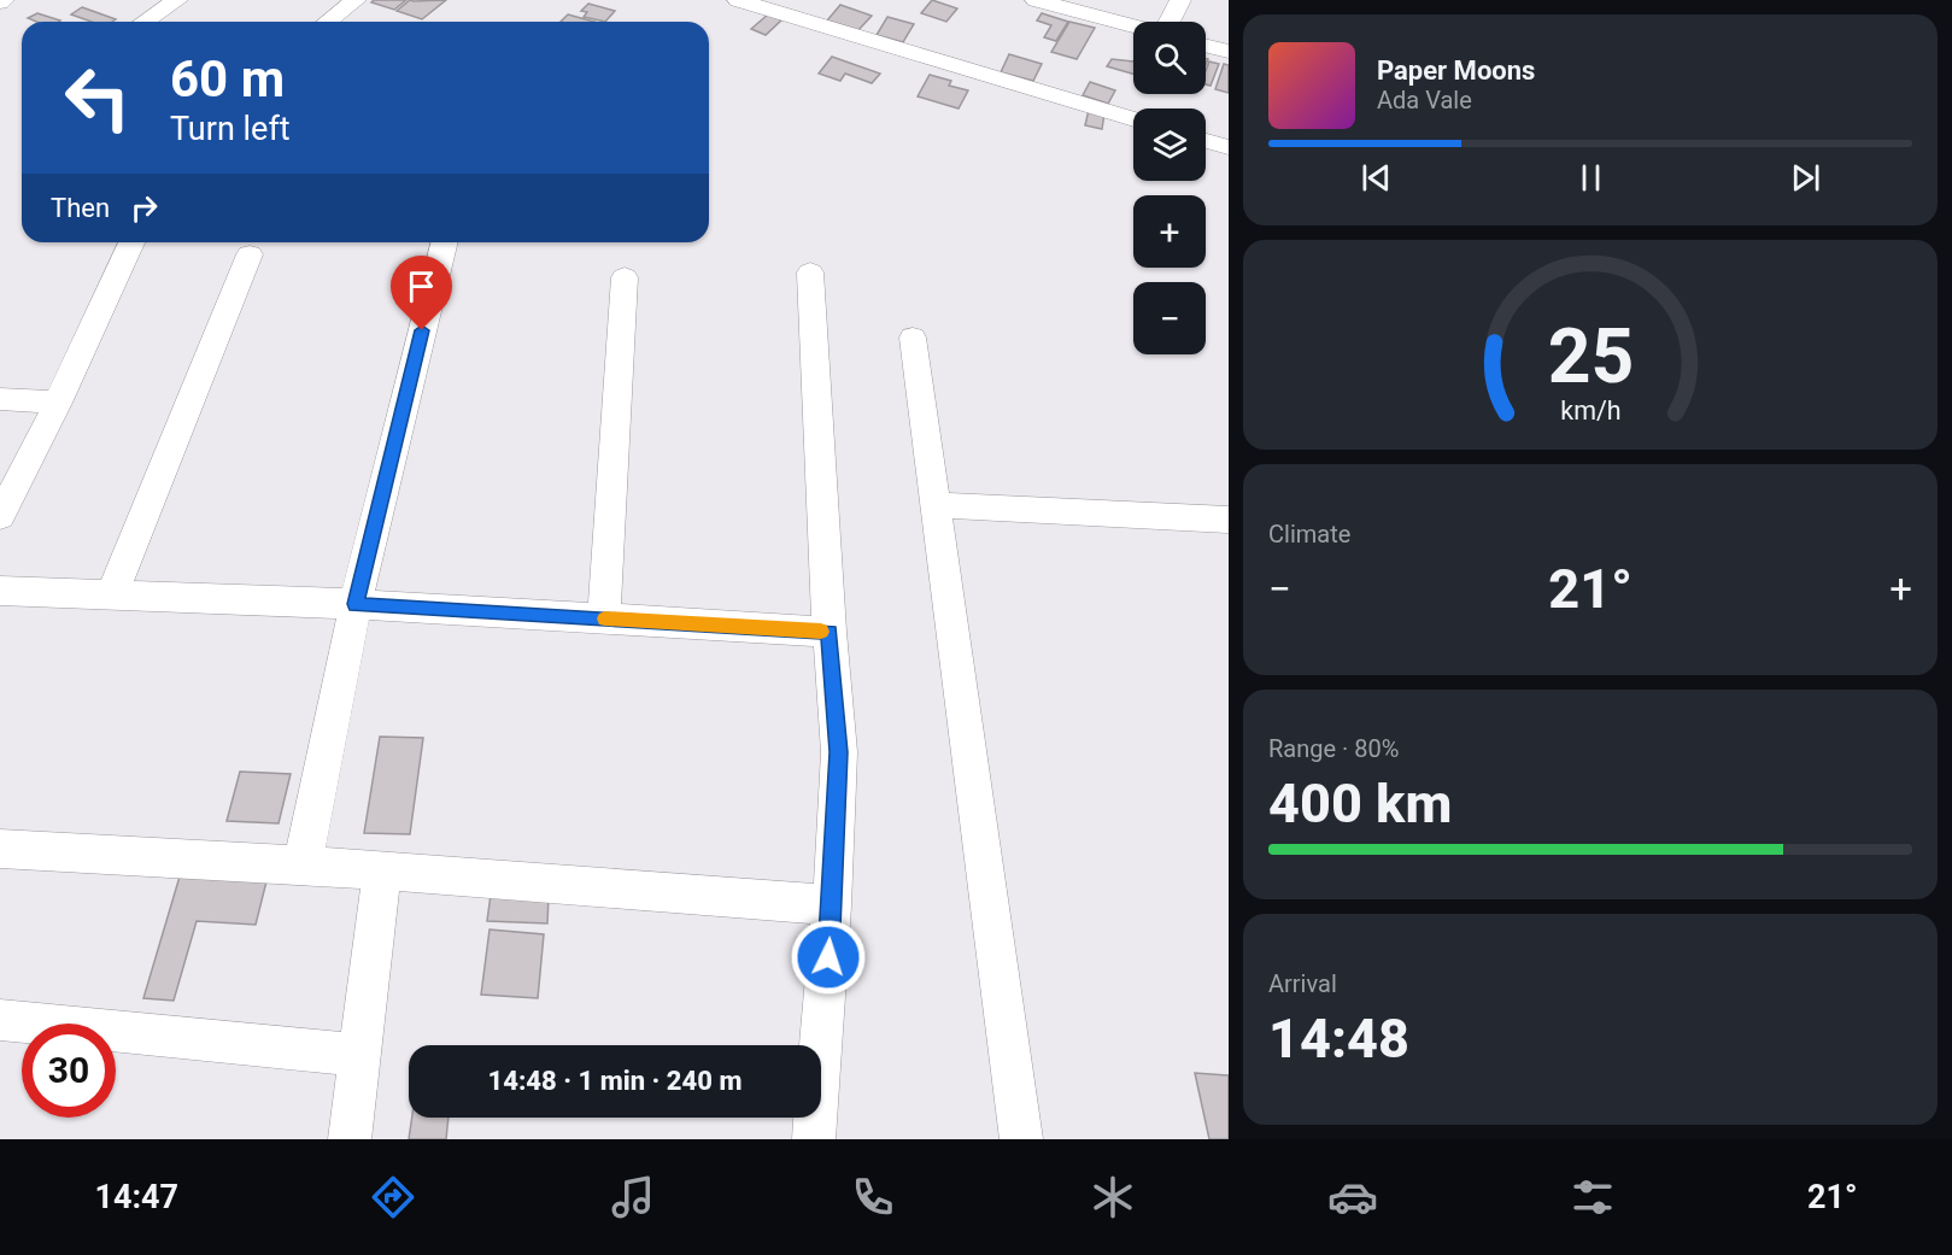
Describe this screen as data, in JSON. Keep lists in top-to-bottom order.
{
  "page": {
    "map_buttons": ["+", "−"],
    "turn": ["60 m", "Turn left"],
    "song": ["Paper Moons", "Ada Vale"],
    "then": "Then",
    "tile": [
      "Climate",
      ["Range · 80%", "400 km"],
      ["Arrival", "14:48"]
    ],
    "heat": ["−", "21°", "+"],
    "limit": "30",
    "trip": "14:48 · 1 min · 240 m",
    "tabs": ["14:47", "21°"],
    "gauge": ["25", "km/h"]
  }
}
